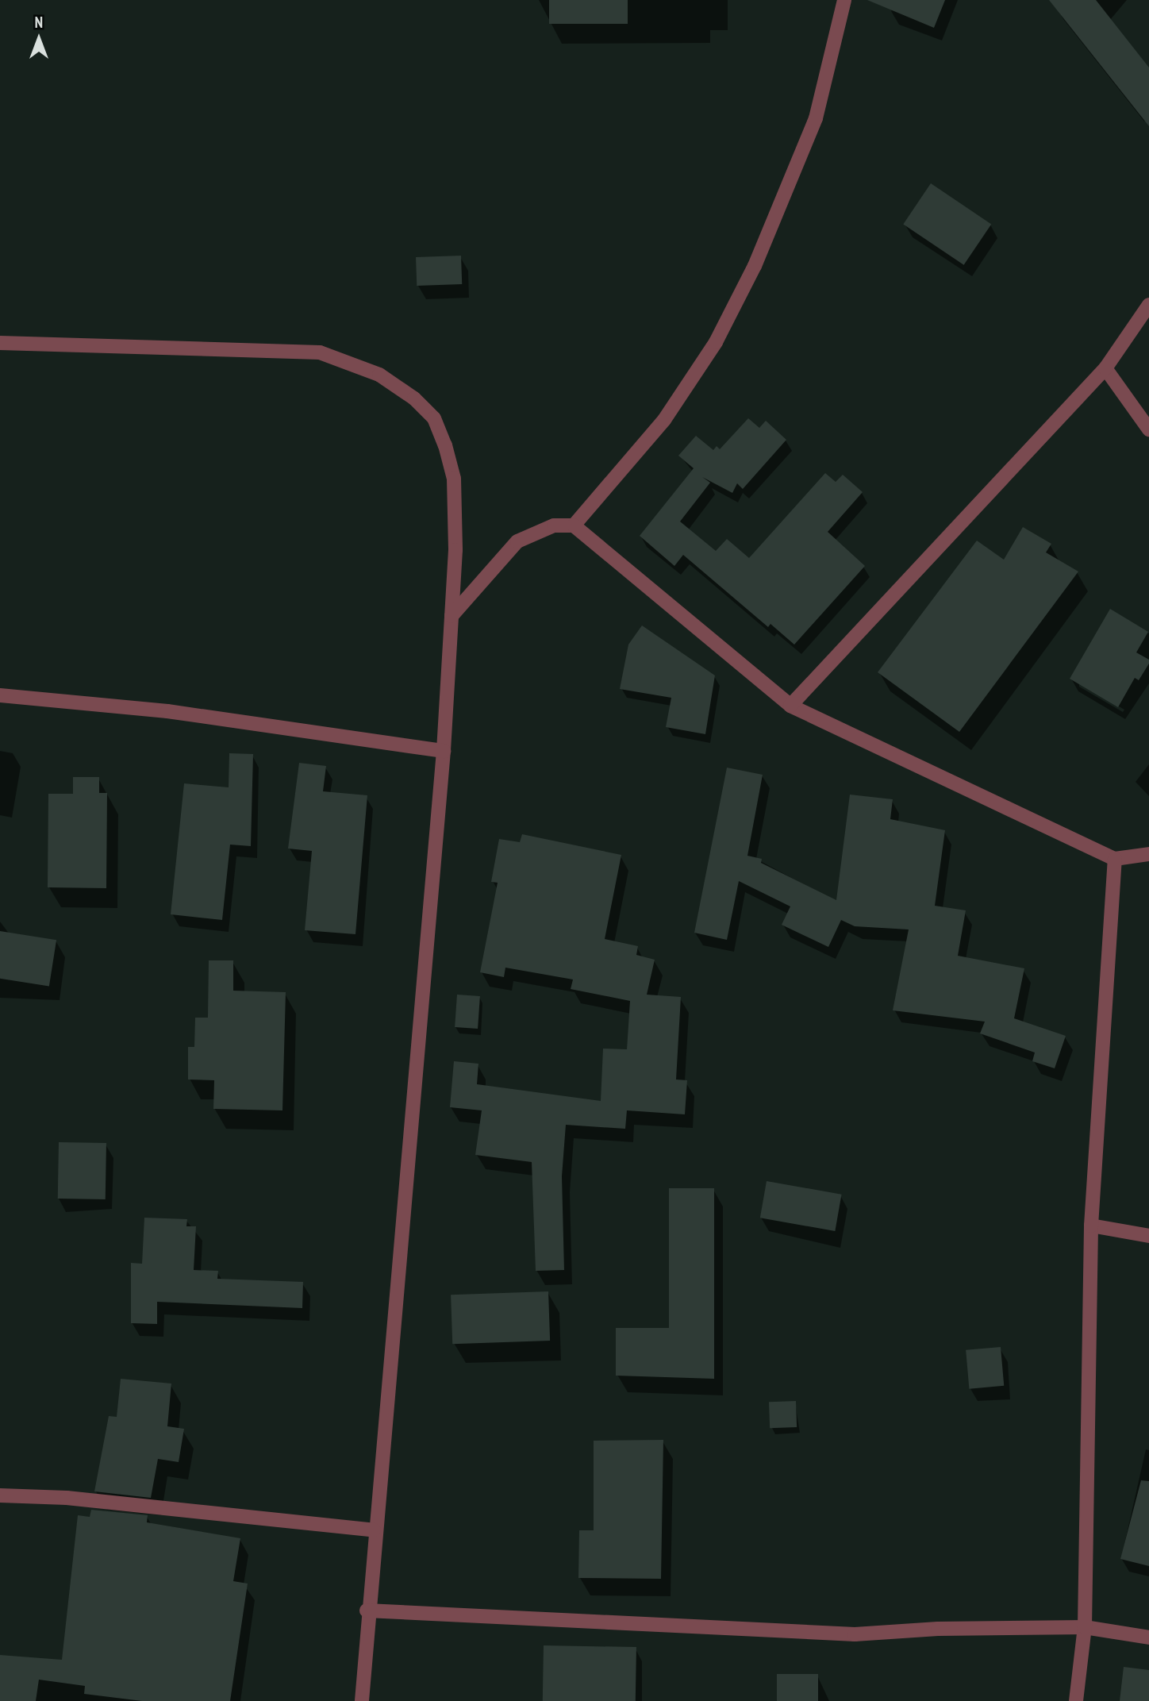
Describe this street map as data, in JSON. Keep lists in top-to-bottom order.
{
  "north": "top"
}
